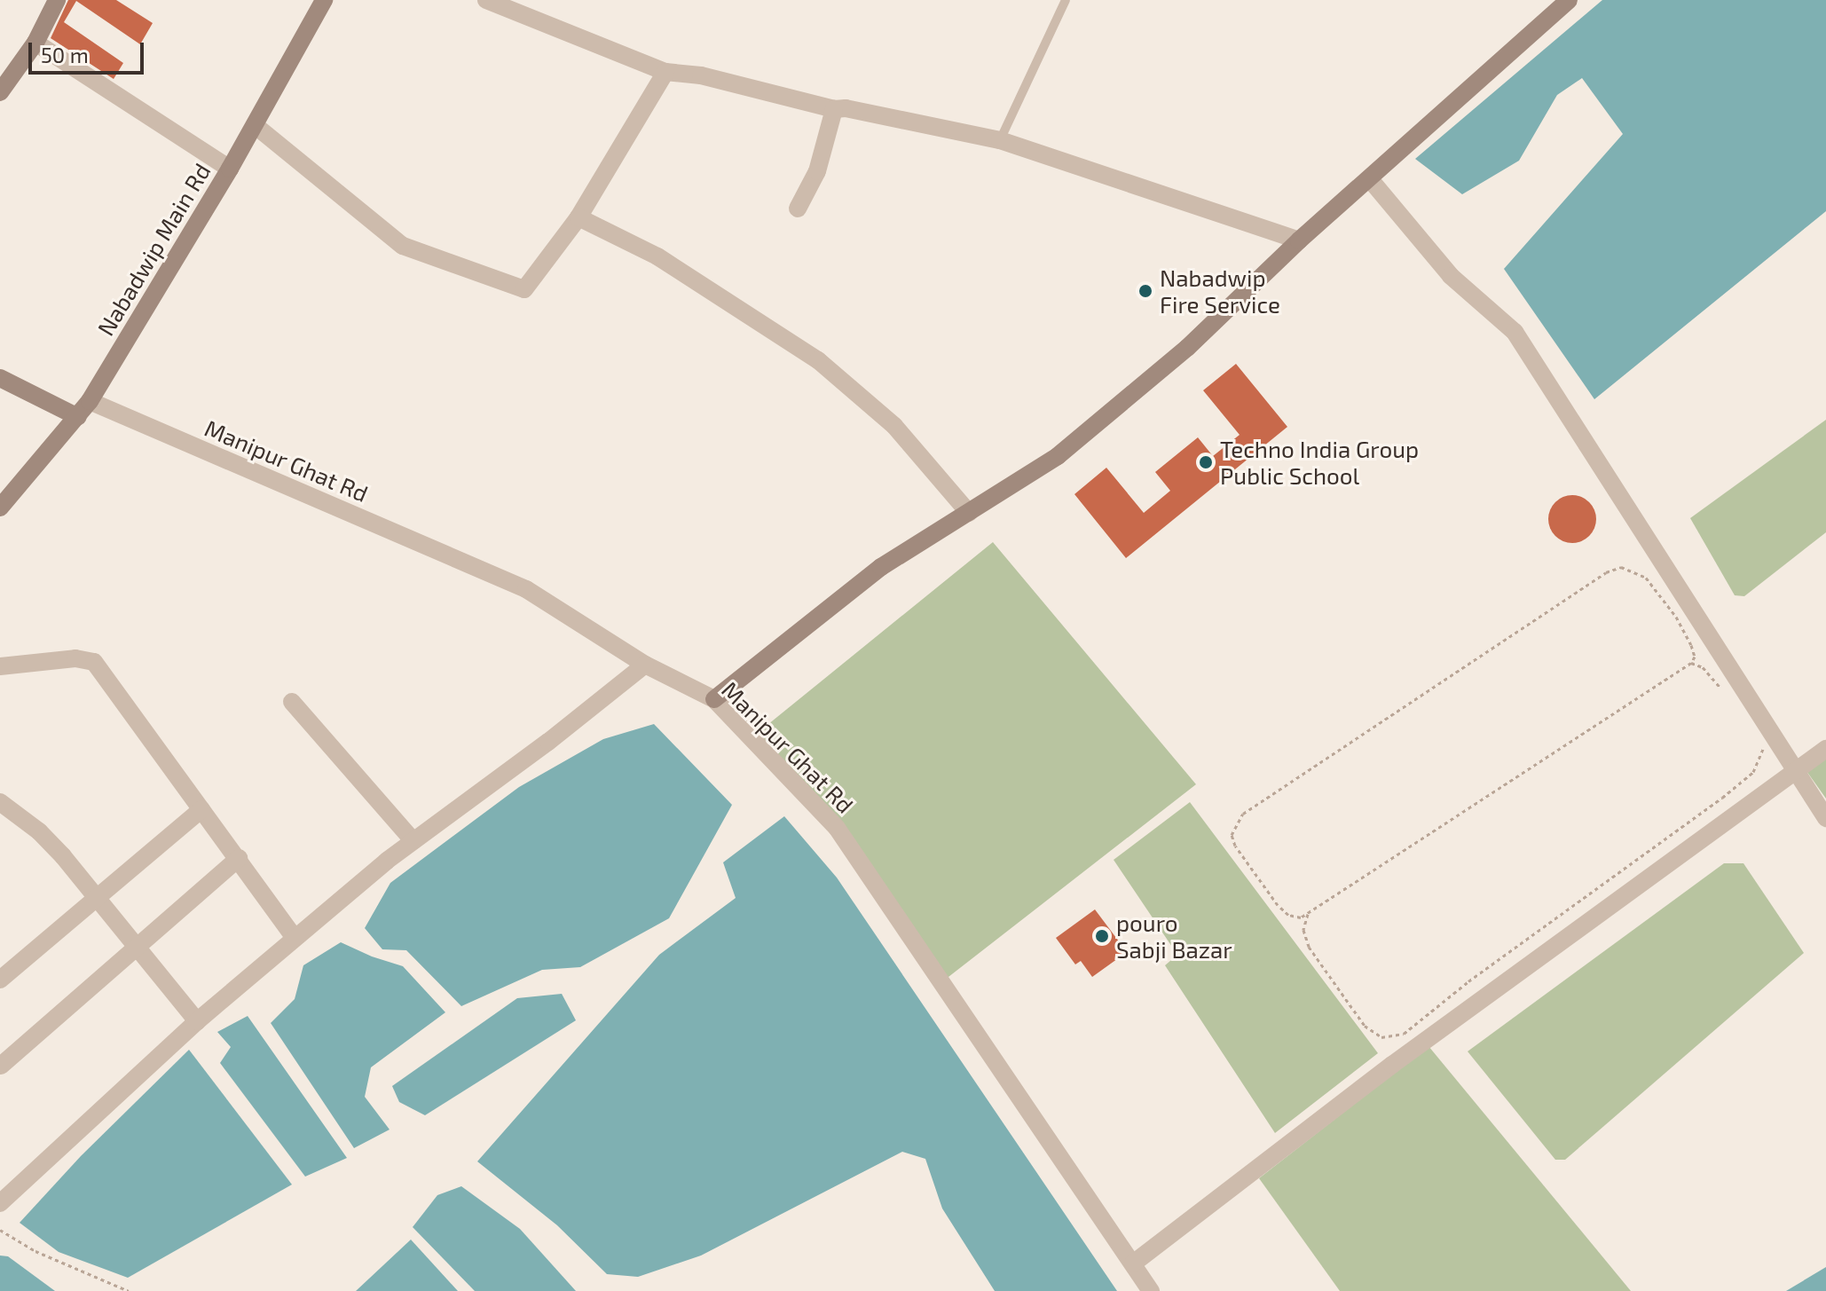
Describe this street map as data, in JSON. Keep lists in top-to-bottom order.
{
  "streets": {
    "street": ["Nabadwip Main Rd", "Manipur Ghat Rd"]
  },
  "crossings": [
    ["Nabadwip Main Rd", "Manipur Ghat Rd"]
  ],
  "places": ["Nabadwip Fire Service", "Techno India Group Public School", "pouro Sabji Bazar"],
  "scale_bar": "50 m"
}
